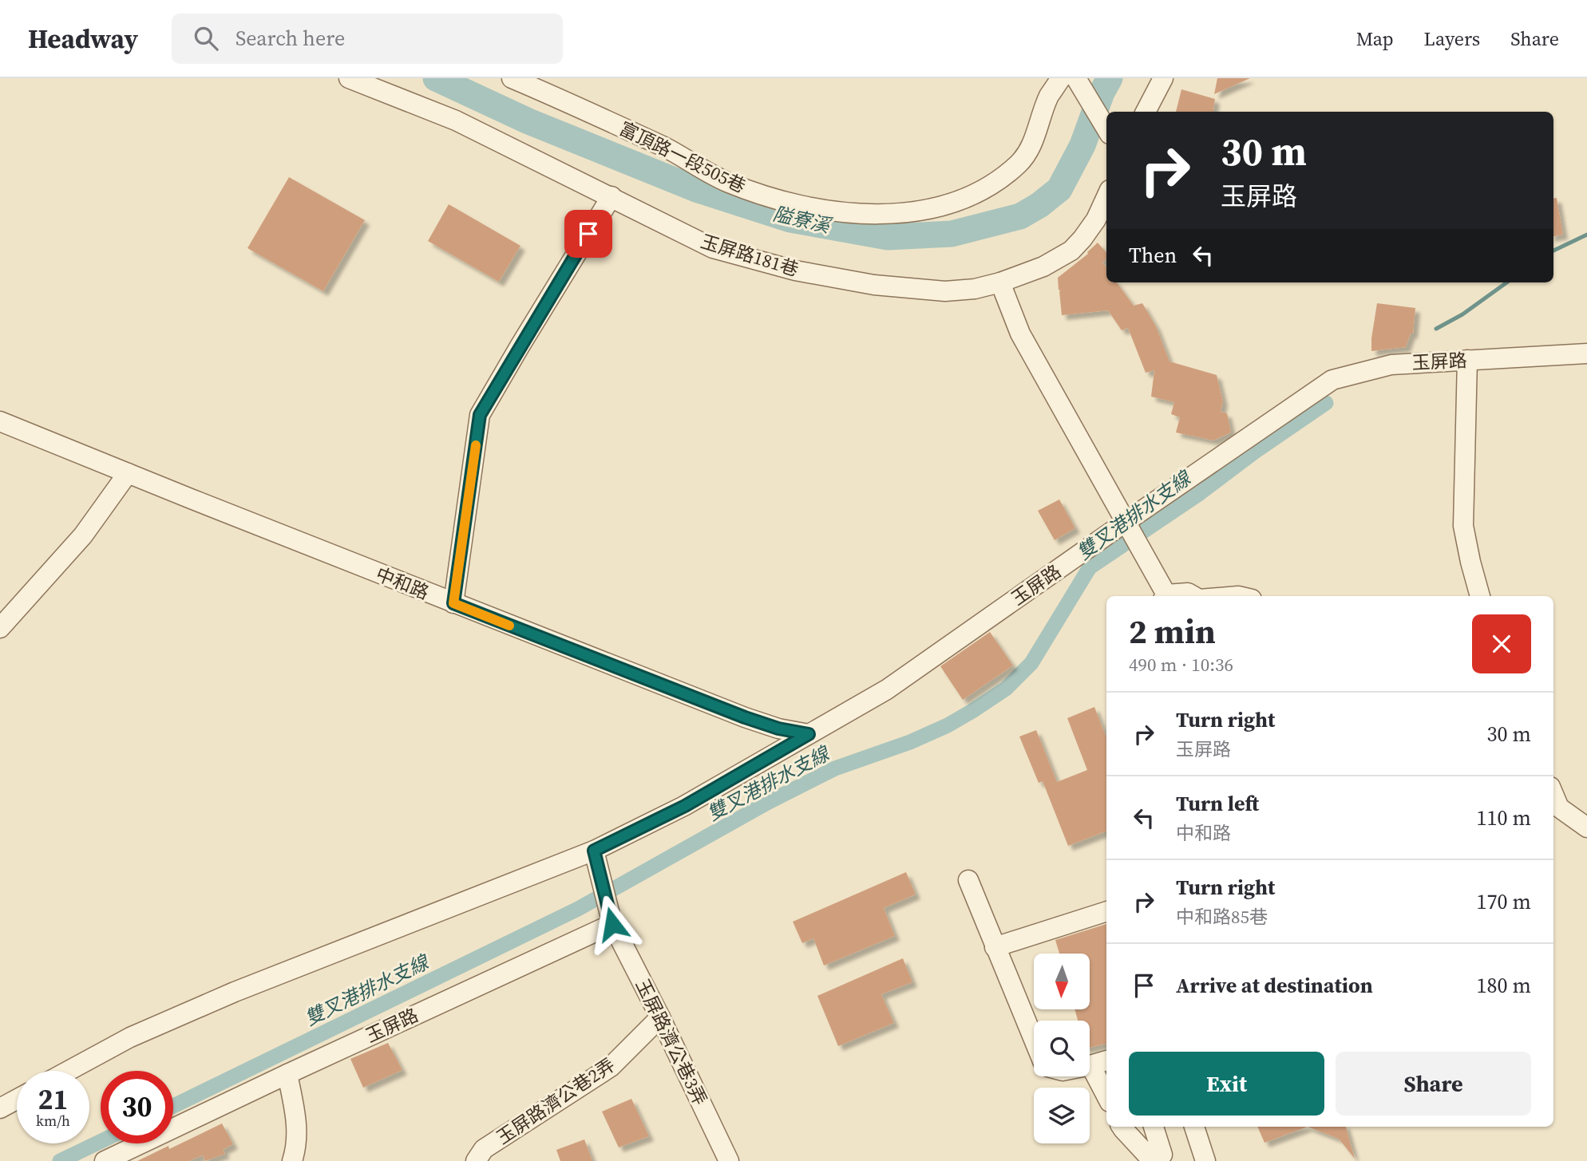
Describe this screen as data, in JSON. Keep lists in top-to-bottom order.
{
  "streets": {
    "street": [
      "富頂路一段505巷",
      "玉屏路181巷",
      "玉屏路",
      "中和路",
      "玉屏路濟公巷3弄",
      "玉屏路濟公巷2弄"
    ]
  },
  "crossings": [
    ["玉屏路", "中和路"],
    ["玉屏路", "玉屏路濟公巷3弄"],
    ["玉屏路濟公巷3弄", "玉屏路濟公巷2弄"]
  ],
  "water": ["隘寮溪", "雙叉港排水支線"],
  "north": "bottom",
  "page": {
    "header": "Headway",
    "search": "Search here",
    "nav": ["Map", "Layers", "Share"],
    "turn": ["30 m", "玉屏路"],
    "then": "Then",
    "heading": ["2 min", "490 m · 10:36"],
    "list": [
      {
        "name": "Turn right",
        "note": "玉屏路",
        "value": "30 m"
      },
      {
        "name": "Turn left",
        "note": "中和路",
        "value": "110 m"
      },
      {
        "name": "Turn right",
        "note": "中和路85巷",
        "value": "170 m"
      },
      {
        "name": "Arrive at destination",
        "value": "180 m"
      }
    ],
    "buttons": ["Exit", "Share"],
    "speed": "21 km/h",
    "limit": "30"
  }
}
